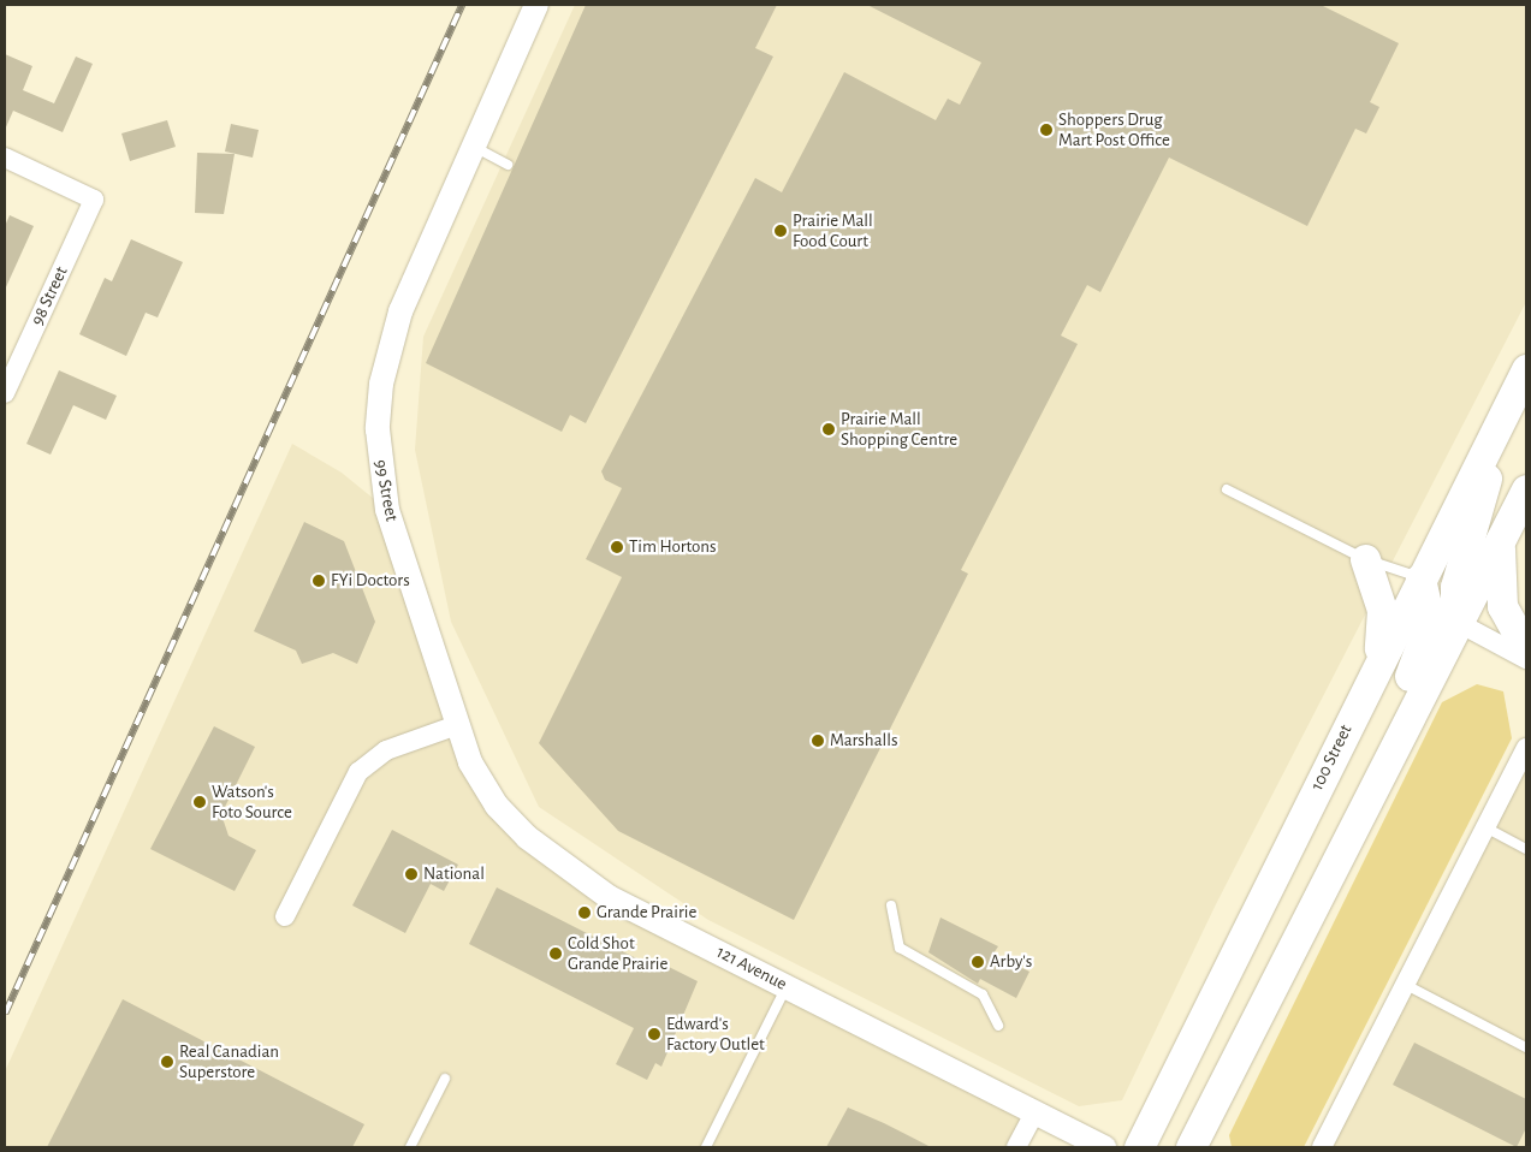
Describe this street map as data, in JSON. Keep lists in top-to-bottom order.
{
  "streets": {
    "main road": ["100 Street"],
    "street": ["98 Street", "99 Street", "121 Avenue"]
  },
  "crossings": [
    ["99 Street", "121 Avenue"]
  ],
  "places": [
    "Shoppers Drug Mart Post Office",
    "Prairie Mall Food Court",
    "Prairie Mall Shopping Centre",
    "Tim Hortons",
    "FYi Doctors",
    "Marshalls",
    "Watson's Foto Source",
    "National",
    "Grande Prairie",
    "Cold Shot Grande Prairie",
    "Arby's",
    "Edward's Factory Outlet",
    "Real Canadian Superstore"
  ]
}
